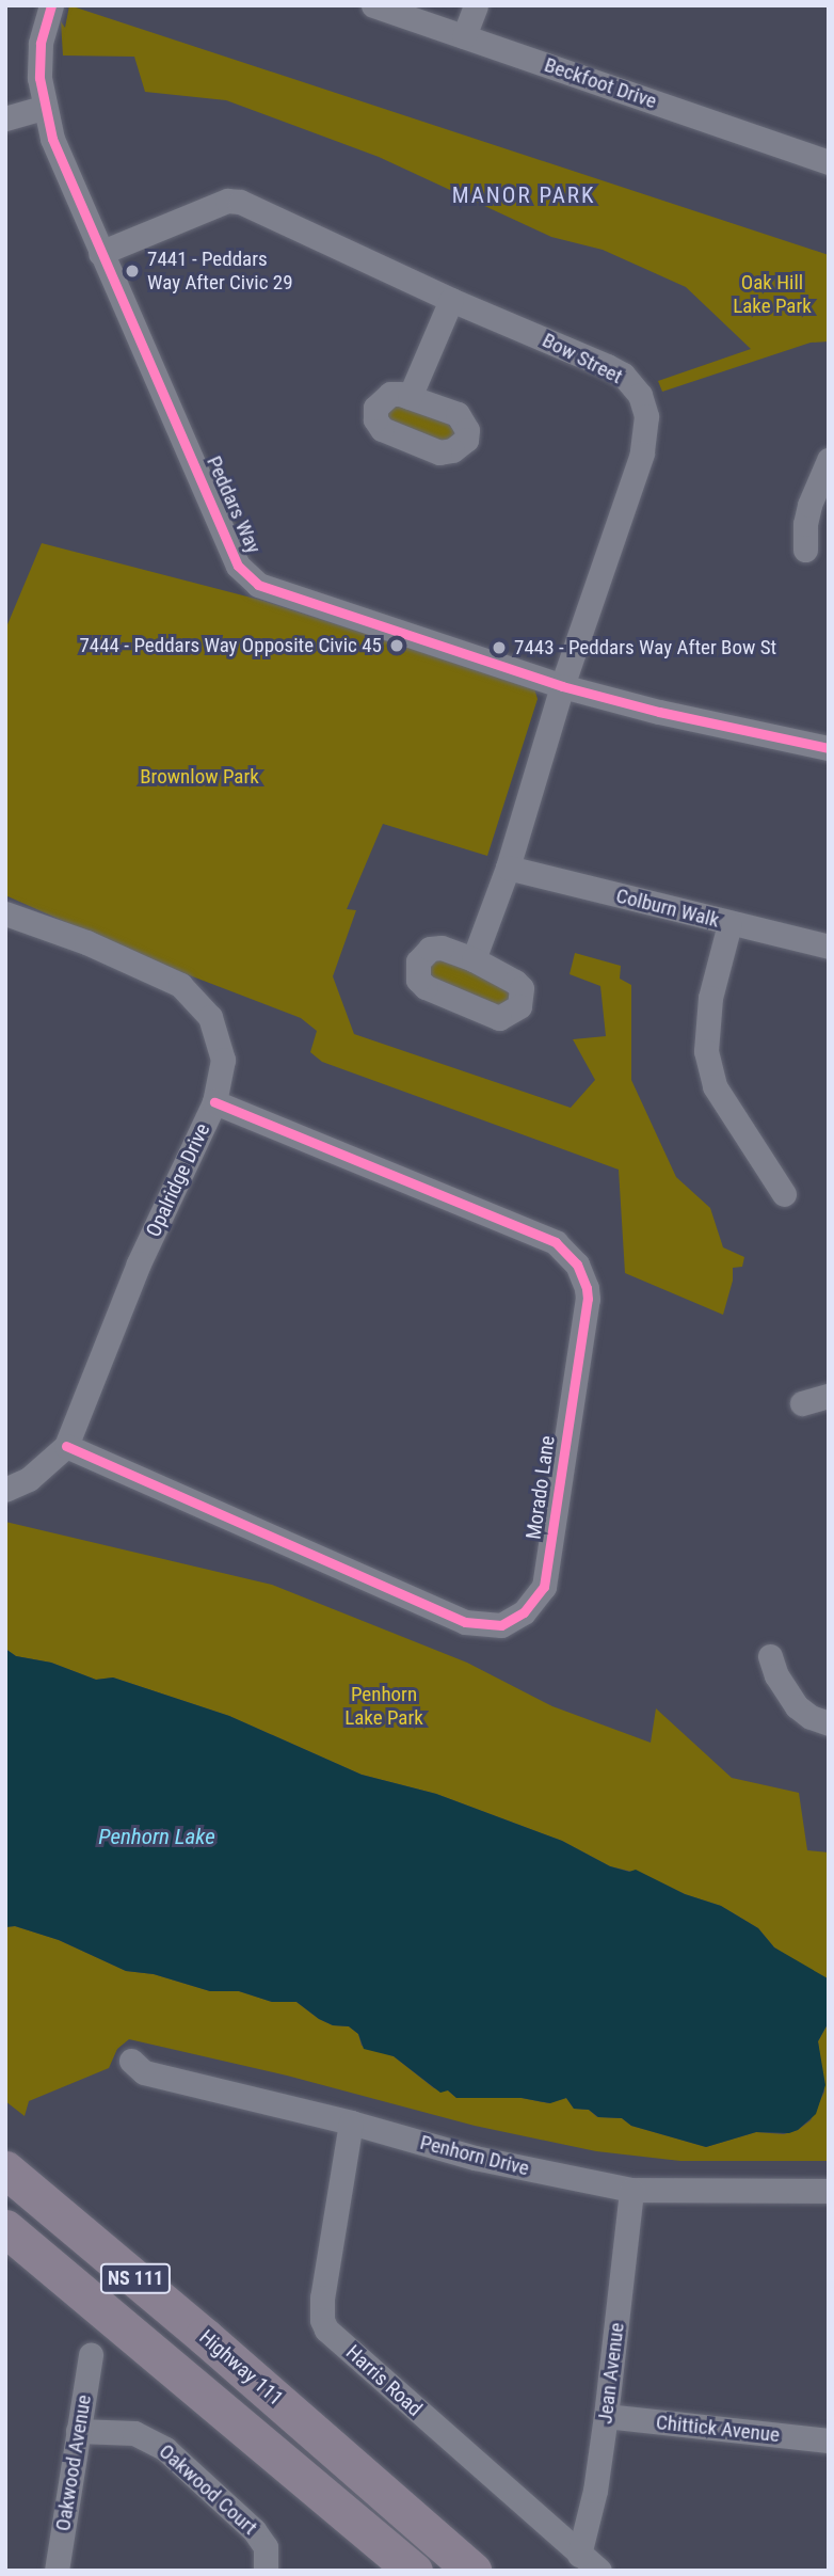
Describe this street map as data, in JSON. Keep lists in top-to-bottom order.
{
  "streets": {
    "highway": ["NS 111", "Highway 111"],
    "street": [
      "Beckfoot Drive",
      "Bow Street",
      "Peddars Way",
      "Colburn Walk",
      "Opalridge Drive",
      "Morado Lane",
      "Penhorn Drive",
      "Jean Avenue",
      "Harris Road",
      "Chittick Avenue",
      "Oakwood Avenue",
      "Oakwood Court"
    ]
  },
  "crossings": [
    ["Bow Street", "Peddars Way"],
    ["Bow Street", "Colburn Walk"],
    ["Opalridge Drive", "Morado Lane"],
    ["Penhorn Drive", "Jean Avenue"],
    ["Penhorn Drive", "Harris Road"],
    ["Jean Avenue", "Harris Road"],
    ["Jean Avenue", "Chittick Avenue"],
    ["Oakwood Avenue", "Oakwood Court"]
  ],
  "districts": ["MANOR PARK"],
  "water": ["Penhorn Lake"],
  "parks": ["Oak Hill Lake Park", "Brownlow Park", "Penhorn Lake Park"],
  "places": ["7441 - Peddars Way After Civic 29", "7444 - Peddars Way Opposite Civic 45", "7443 - Peddars Way After Bow St"]
}
